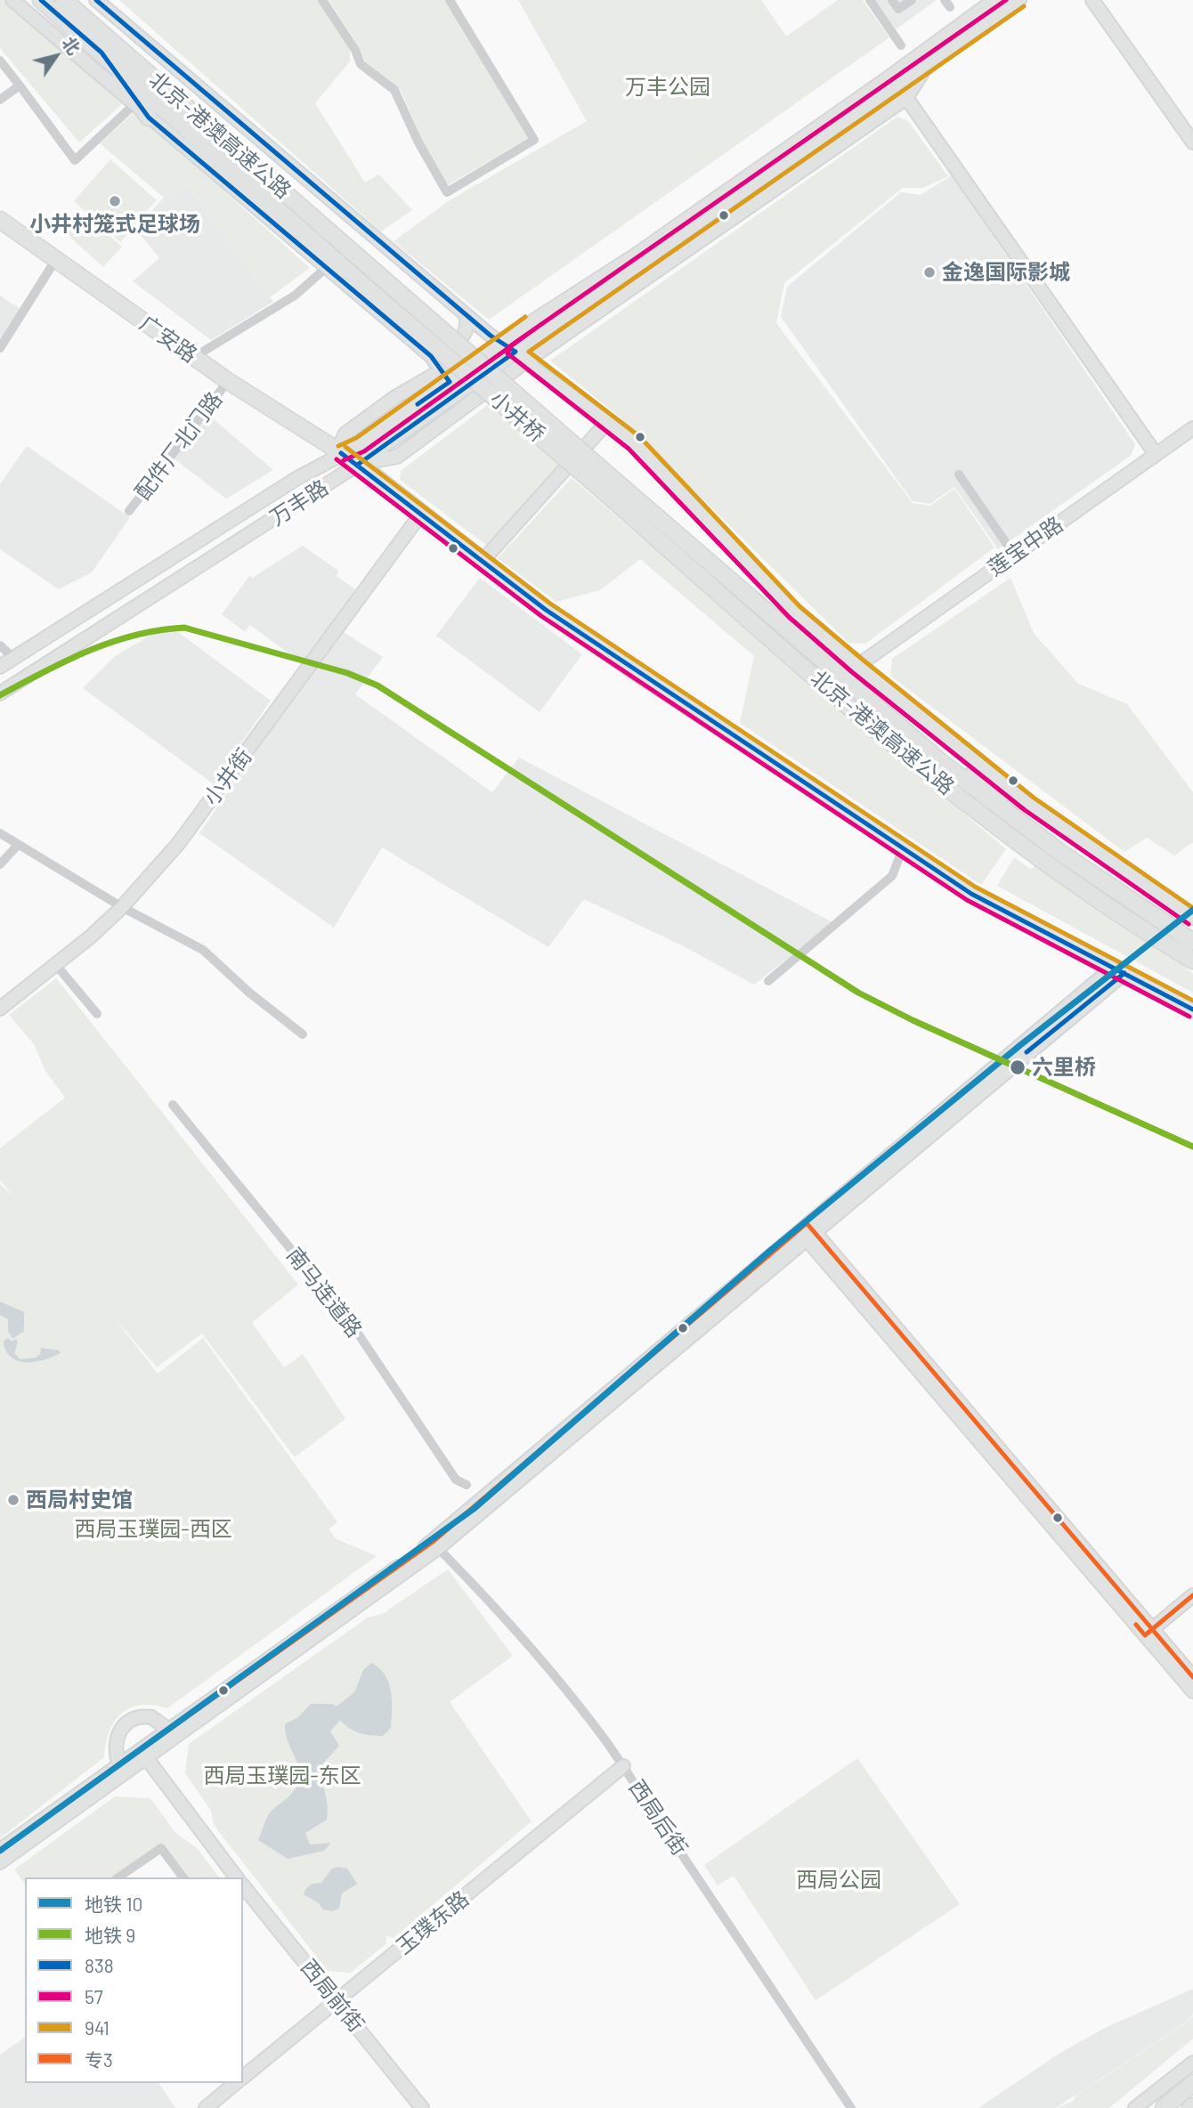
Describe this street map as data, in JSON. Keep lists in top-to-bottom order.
{
  "streets": {
    "highway": ["北京-港澳高速公路", "广安路", "小井桥"],
    "street": [
      "配件厂北门路",
      "万丰路",
      "莲宝中路",
      "小井街",
      "南马连道路",
      "西局后街",
      "玉璞东路",
      "西局前街"
    ]
  },
  "crossings": [
    ["北京-港澳高速公路", "小井桥"],
    ["广安路", "配件厂北门路"],
    ["广安路", "万丰路"],
    ["西局后街", "玉璞东路"],
    ["玉璞东路", "西局前街"]
  ],
  "parks": [
    "万丰公园",
    "西局玉璞园-西区",
    "西局玉璞园-东区",
    "西局公园"
  ],
  "places": [
    "小井村笼式足球场",
    "金逸国际影城",
    "六里桥",
    "西局村史馆"
  ],
  "lines": [
    "transit line 838",
    "transit line 57",
    "transit line 941",
    "metro line 9",
    "metro line 10",
    "transit line 专3"
  ],
  "legend": [
    "地铁 10",
    "地铁 9",
    "838",
    "57",
    "941",
    "专3"
  ],
  "north": "top right"
}
